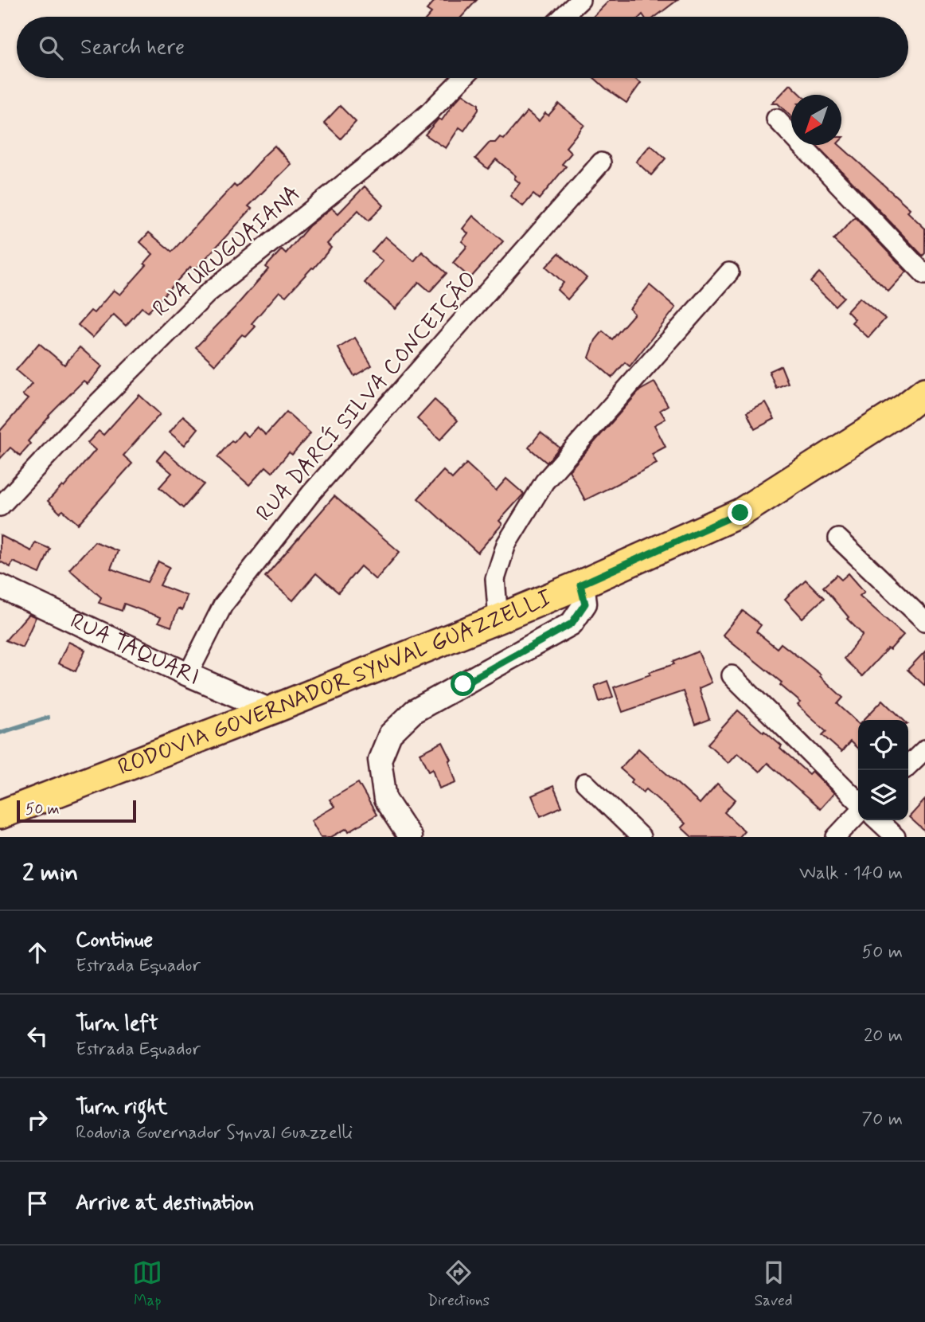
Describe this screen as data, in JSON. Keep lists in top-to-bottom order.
{
  "streets": {
    "main road": ["RODOVIA GOVERNADOR SYNVAL GUAZZELLI"],
    "street": ["RUA URUGUAIANA", "RUA DARCÍ SILVA CONCEIÇÃO", "RUA TAQUARI"]
  },
  "crossings": [
    ["RUA DARCÍ SILVA CONCEIÇÃO", "RUA TAQUARI"],
    ["RUA TAQUARI", "RODOVIA GOVERNADOR SYNVAL GUAZZELLI"]
  ],
  "scale_bar": "50 m",
  "north": "bottom left",
  "page": {
    "search": "Search here",
    "scale": "50 m",
    "heading": ["2 min", "Walk · 140 m"],
    "list": [
      ["Continue", "Estrada Equador", "50 m"],
      ["Turn left", "Estrada Equador", "20 m"],
      ["Turn right", "Rodovia Governador Synval Guazzelli", "70 m"],
      "Arrive at destination"
    ],
    "nav": ["Map", "Directions", "Saved"]
  }
}
